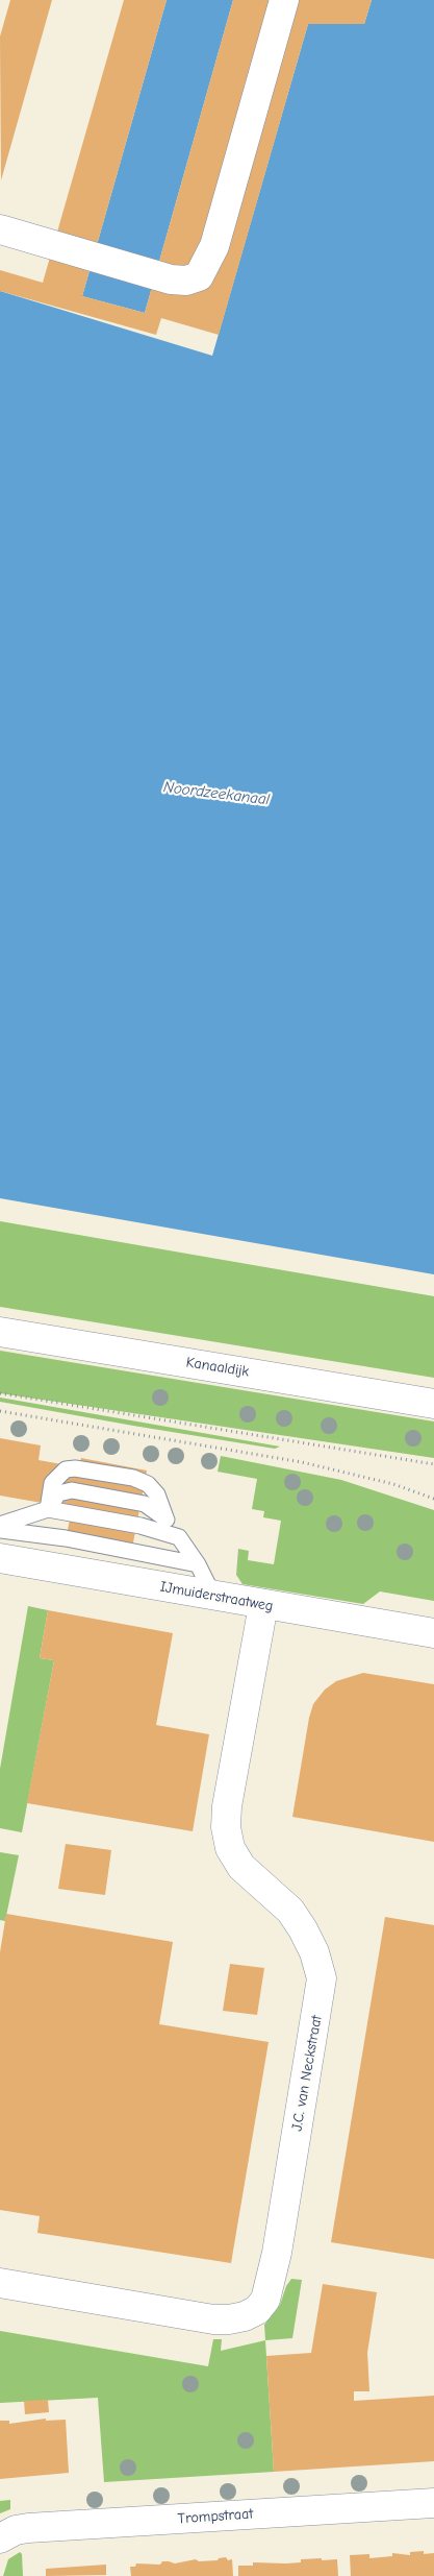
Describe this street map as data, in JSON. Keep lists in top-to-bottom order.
{
  "streets": {
    "street": [
      "Kanaaldijk",
      "IJmuiderstraatweg",
      "J.C. van Neckstraat",
      "Trompstraat"
    ]
  },
  "crossings": [
    ["IJmuiderstraatweg", "J.C. van Neckstraat"]
  ],
  "water": ["Noordzeekanaal"]
}
